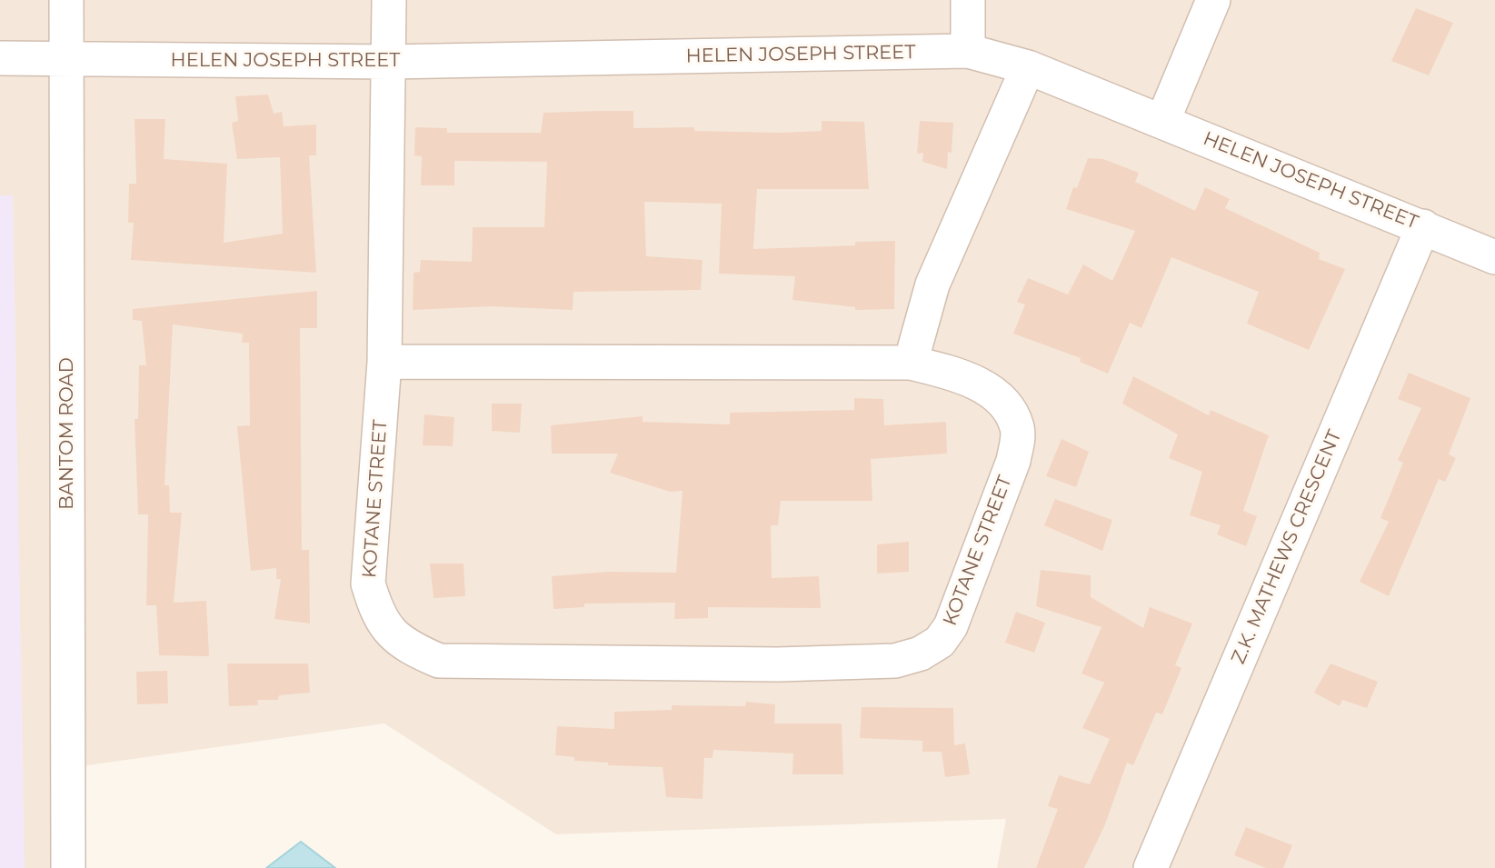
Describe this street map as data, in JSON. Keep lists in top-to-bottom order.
{
  "streets": {
    "street": [
      "HELEN JOSEPH STREET",
      "BANTOM ROAD",
      "KOTANE STREET",
      "Z.K. MATHEWS CRESCENT"
    ]
  },
  "crossings": [
    ["HELEN JOSEPH STREET", "BANTOM ROAD"],
    ["HELEN JOSEPH STREET", "KOTANE STREET"],
    ["HELEN JOSEPH STREET", "Z.K. MATHEWS CRESCENT"]
  ]
}
